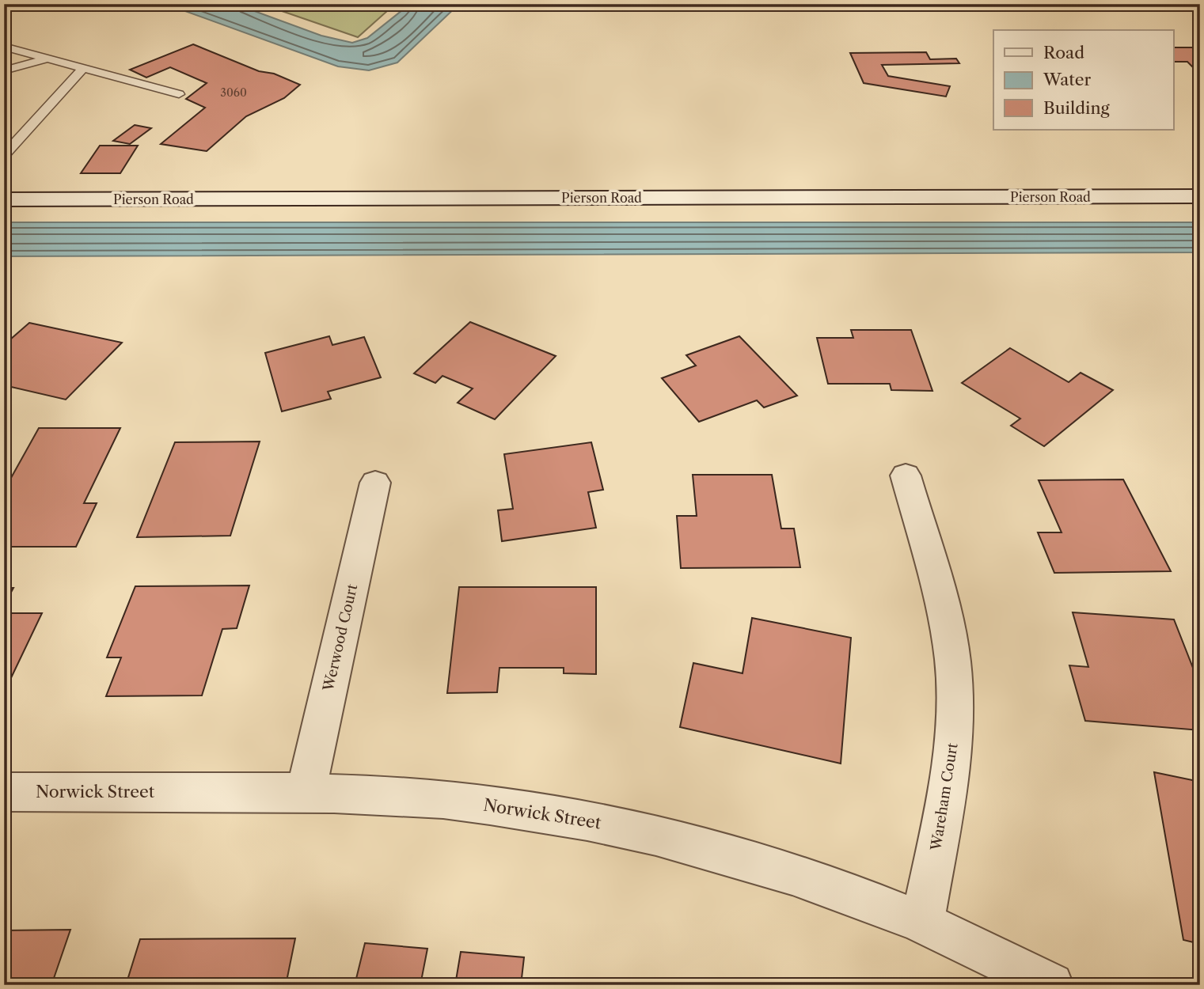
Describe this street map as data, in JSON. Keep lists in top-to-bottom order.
{
  "streets": {
    "street": [
      "Pierson Road",
      "Werwood Court",
      "Norwick Street",
      "Wareham Court"
    ]
  },
  "crossings": [
    ["Werwood Court", "Norwick Street"],
    ["Norwick Street", "Wareham Court"]
  ],
  "house_numbers": ["3060"],
  "legend": ["Road", "Water", "Building"]
}
